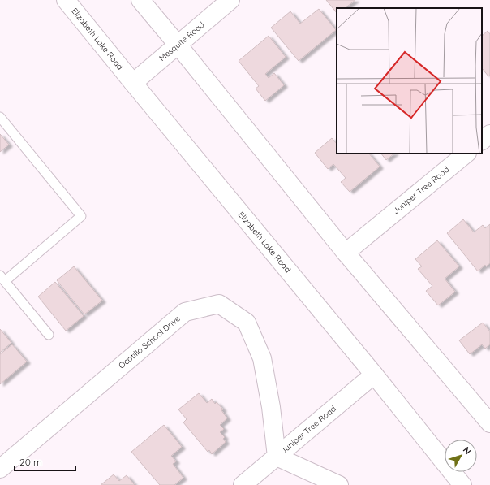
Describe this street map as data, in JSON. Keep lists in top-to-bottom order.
{
  "streets": {
    "street": [
      "Elizabeth Lake Road",
      "Mesquite Road",
      "Juniper Tree Road",
      "Ocotillo School Drive"
    ]
  },
  "crossings": [
    ["Elizabeth Lake Road", "Mesquite Road"],
    ["Elizabeth Lake Road", "Juniper Tree Road"],
    ["Juniper Tree Road", "Ocotillo School Drive"]
  ],
  "scale_bar": "20 m",
  "north": "top right"
}
